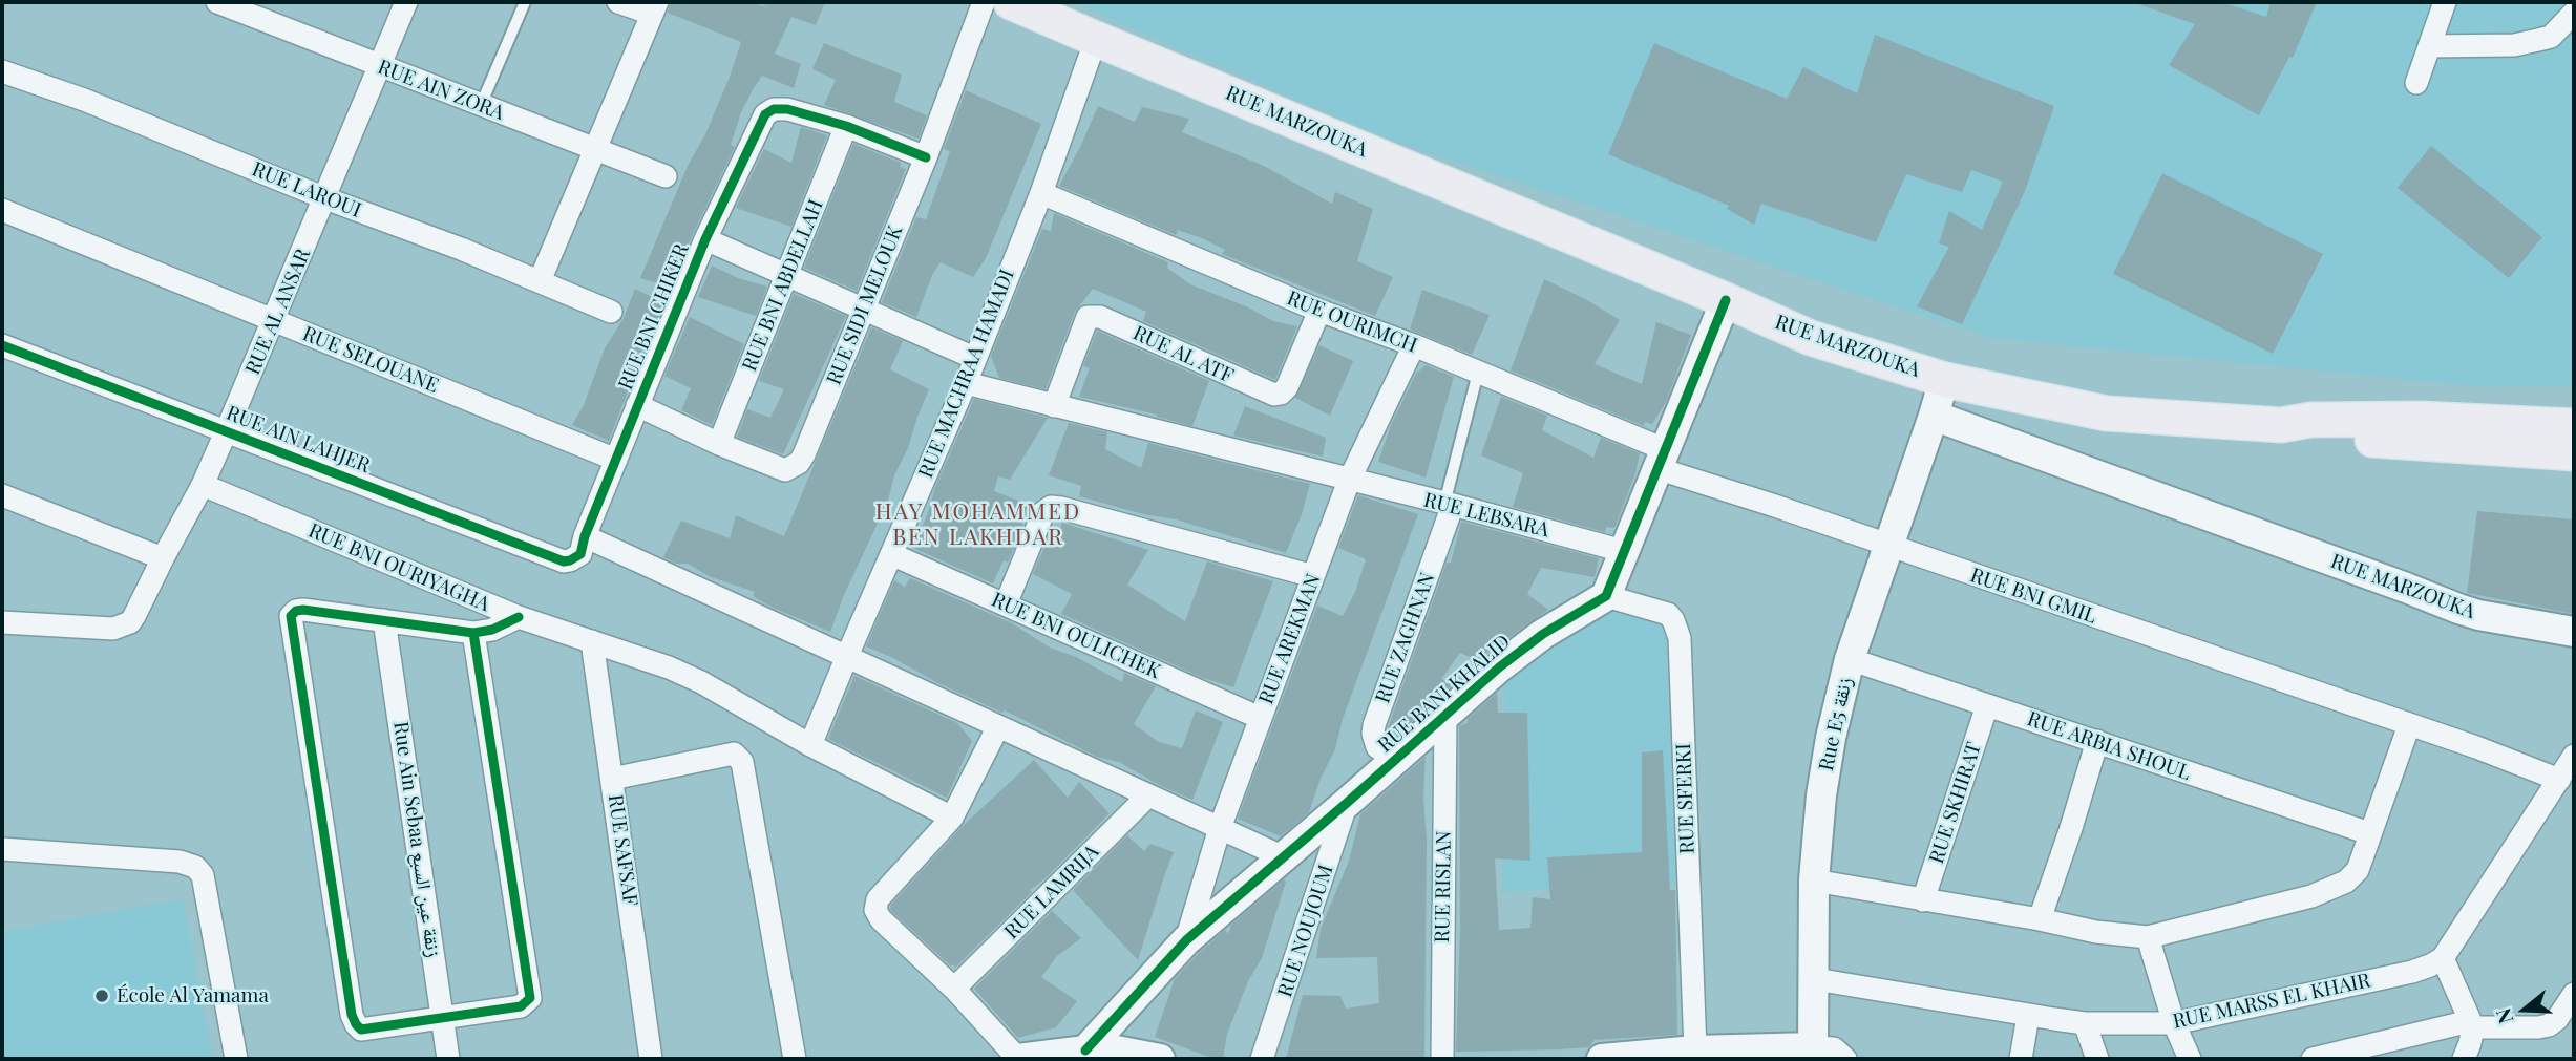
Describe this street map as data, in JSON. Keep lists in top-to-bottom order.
{
  "streets": {
    "main road": ["RUE MARZOUKA"],
    "street": [
      "RUE AIN ZORA",
      "RUE LAROUI",
      "RUE BNI ABDELLAH",
      "RUE SIDI MELOUK",
      "RUE AL ANSAR",
      "RUE BNI CHIKER",
      "RUE OURIMCH",
      "RUE AL ATF",
      "RUE SELOUANE",
      "RUE MACHRAA HAMADI",
      "RUE AIN LAHJER",
      "RUE LEBSARA",
      "RUE BNI OURIYAGHA",
      "RUE BNI GMIL",
      "RUE BNI OULICHEK",
      "RUE ZAGHNAN",
      "RUE AREKMAN",
      "RUE BANI KHALID",
      "Rue E5 زنقة",
      "RUE ARBIA SHOUL",
      "RUE SFERKI",
      "RUE SKHIRAT",
      "Rue Ain Sebaa زنقة عين السبع",
      "RUE SAFSAF",
      "RUE RISLAN",
      "RUE LAMRIJA",
      "RUE NOUJOUM",
      "RUE MARSS EL KHAIR"
    ]
  },
  "crossings": [
    ["RUE AIN ZORA", "RUE AL ANSAR"],
    ["RUE MARZOUKA", "RUE MACHRAA HAMADI"],
    ["RUE MARZOUKA", "Rue E5 زنقة"],
    ["RUE LAROUI", "RUE AL ANSAR"],
    ["RUE BNI ABDELLAH", "RUE SIDI MELOUK"],
    ["RUE BNI ABDELLAH", "RUE BNI CHIKER"],
    ["RUE AL ANSAR", "RUE SELOUANE"],
    ["RUE AL ANSAR", "RUE AIN LAHJER"],
    ["RUE AL ANSAR", "RUE BNI OURIYAGHA"],
    ["RUE BNI CHIKER", "RUE SELOUANE"],
    ["RUE BNI CHIKER", "RUE AIN LAHJER"],
    ["RUE OURIMCH", "RUE AL ATF"],
    ["RUE OURIMCH", "RUE MACHRAA HAMADI"],
    ["RUE OURIMCH", "RUE BNI GMIL"],
    ["RUE OURIMCH", "RUE AREKMAN"],
    ["RUE AL ATF", "RUE LEBSARA"],
    ["RUE MACHRAA HAMADI", "RUE LEBSARA"],
    ["RUE MACHRAA HAMADI", "RUE BNI OURIYAGHA"],
    ["RUE MACHRAA HAMADI", "RUE BNI OULICHEK"],
    ["RUE LEBSARA", "RUE ZAGHNAN"],
    ["RUE LEBSARA", "RUE AREKMAN"],
    ["RUE BNI OURIYAGHA", "RUE SAFSAF"],
    ["RUE BNI GMIL", "Rue E5 زنقة"],
    ["RUE BNI OULICHEK", "RUE AREKMAN"],
    ["RUE ZAGHNAN", "RUE BANI KHALID"],
    ["RUE AREKMAN", "RUE BANI KHALID"],
    ["RUE BANI KHALID", "RUE SFERKI"],
    ["RUE BANI KHALID", "RUE RISLAN"],
    ["RUE BANI KHALID", "RUE NOUJOUM"],
    ["Rue E5 زنقة", "RUE ARBIA SHOUL"],
    ["Rue E5 زنقة", "RUE MARSS EL KHAIR"],
    ["RUE ARBIA SHOUL", "RUE SKHIRAT"]
  ],
  "districts": ["HAY MOHAMMED BEN LAKHDAR"],
  "places": ["École Al Yamama"],
  "north": "left"
}
